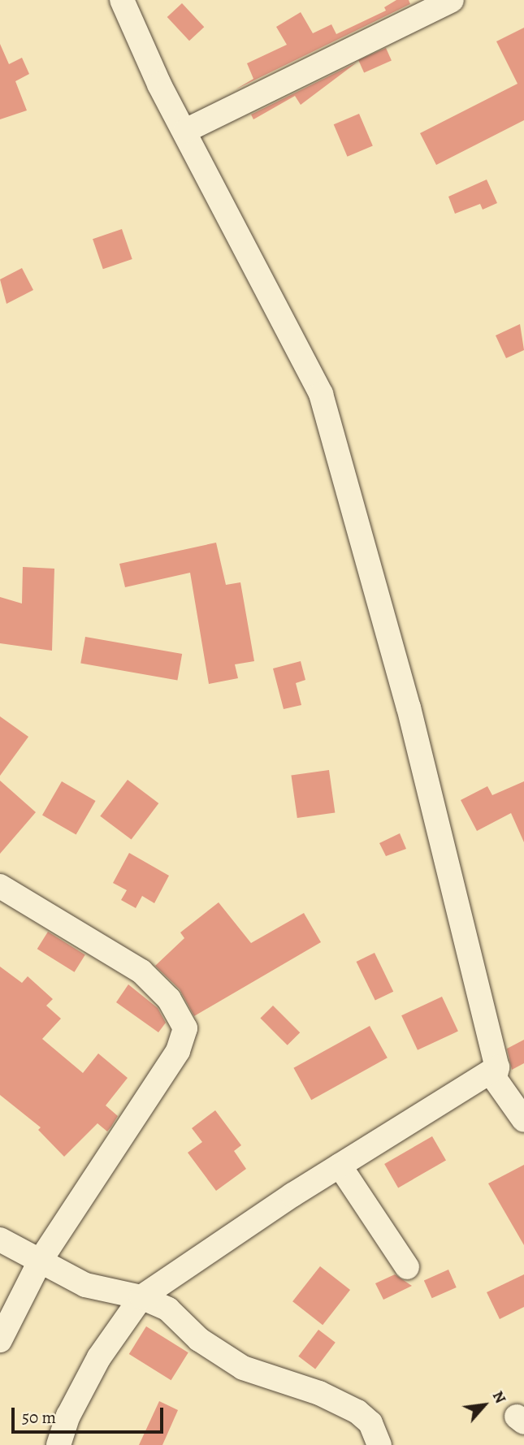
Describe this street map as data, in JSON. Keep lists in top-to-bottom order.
{
  "scale_bar": "50 m",
  "north": "top right"
}
